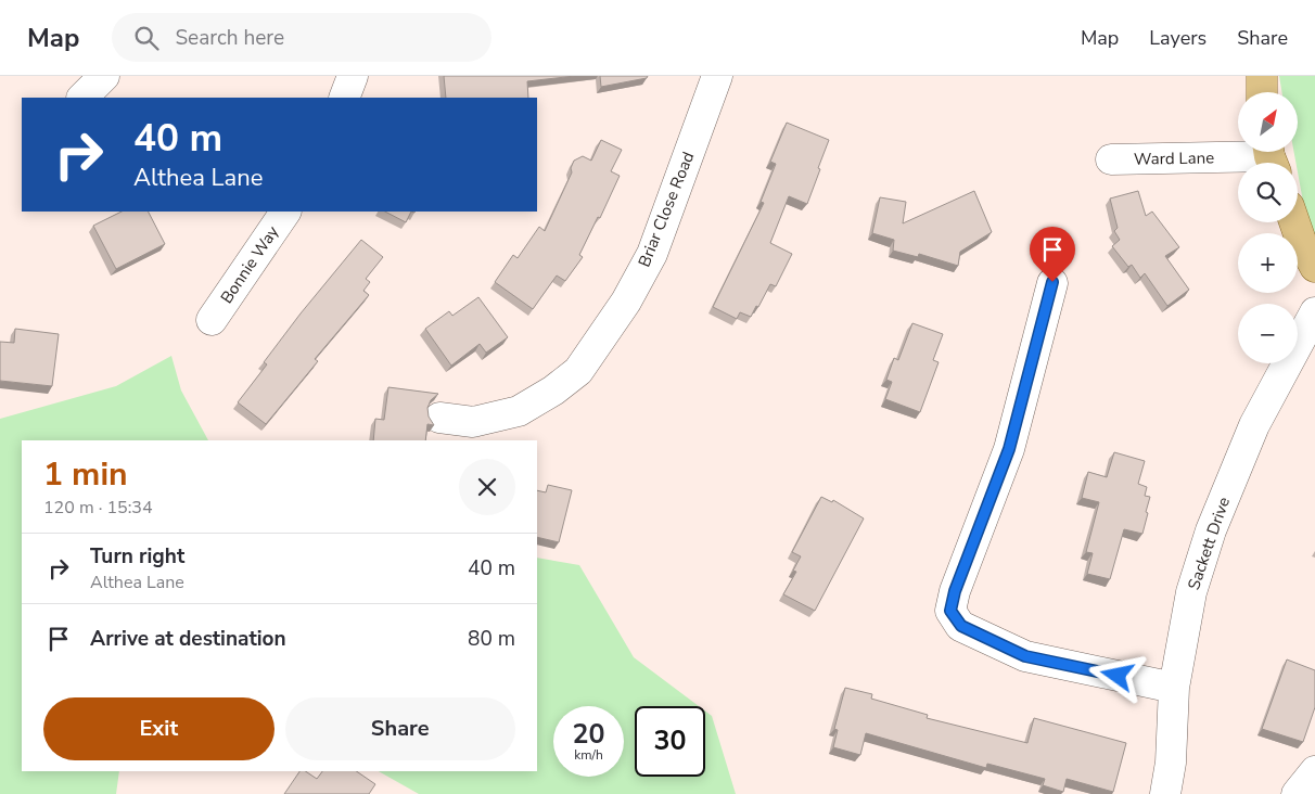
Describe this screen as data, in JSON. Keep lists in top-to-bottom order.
{
  "streets": {
    "street": [
      "Ward Lane",
      "Briar Close Road",
      "Bonnie Way",
      "Sackett Drive"
    ]
  },
  "north": "top right",
  "page": {
    "header": "Map",
    "search": "Search here",
    "nav": ["Map", "Layers", "Share"],
    "map_buttons": ["+", "−"],
    "turn": ["40 m", "Althea Lane"],
    "heading": ["1 min", "120 m · 15:34"],
    "list": [
      {
        "name": "Turn right",
        "note": "Althea Lane",
        "value": "40 m"
      },
      {
        "name": "Arrive at destination",
        "value": "80 m"
      }
    ],
    "buttons": ["Exit", "Share"],
    "speed": "20 km/h",
    "limit": "30"
  }
}
